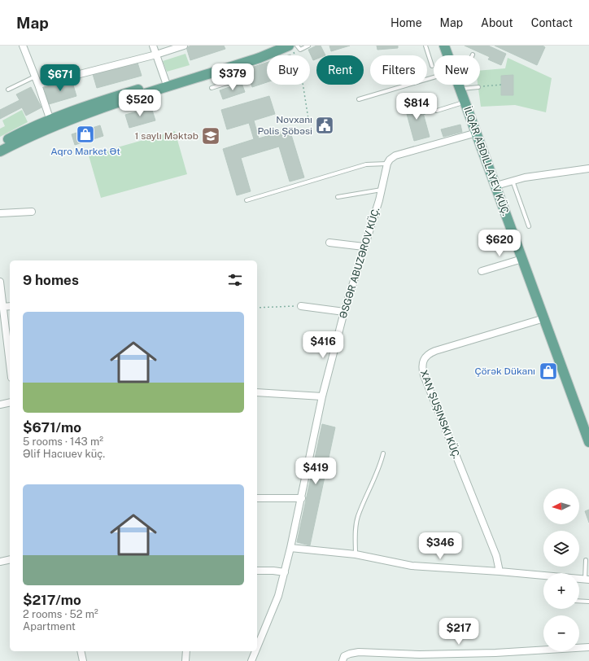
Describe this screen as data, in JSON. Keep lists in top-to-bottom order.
{
  "streets": {
    "main road": ["İLQAR ABDILLAYEV KÜÇ."],
    "street": ["ƏSGƏR ABUZƏROV KÜÇ.", "XAN ŞUŞINSKI KÜÇ."]
  },
  "crossings": [
    ["İLQAR ABDILLAYEV KÜÇ.", "XAN ŞUŞINSKI KÜÇ."]
  ],
  "places": {
    "public building": ["Novxanı Polis Şöbəsi"],
    "shop": ["Aqro Market Ət", "Çörək Dükanı"],
    "school or university": ["1 saylı Məktəb"]
  },
  "north": "left",
  "page": {
    "header": "Map",
    "nav": [
      "Home",
      "Map",
      "About",
      "Contact"
    ],
    "chip": [
      "Buy",
      "Rent",
      "Filters",
      "New"
    ],
    "price": [
      "$379",
      "$671",
      "$520",
      "$814",
      "$620",
      "$416",
      "$419",
      "$346",
      "$217"
    ],
    "heading": "9 homes",
    "list": [
      {
        "name": "$671/mo",
        "note": "5 rooms · 143 m² · Əlif Hacıuev küç."
      },
      {
        "name": "$217/mo",
        "note": "2 rooms · 52 m² · Apartment"
      }
    ],
    "map_buttons": ["+", "−"]
  }
}
